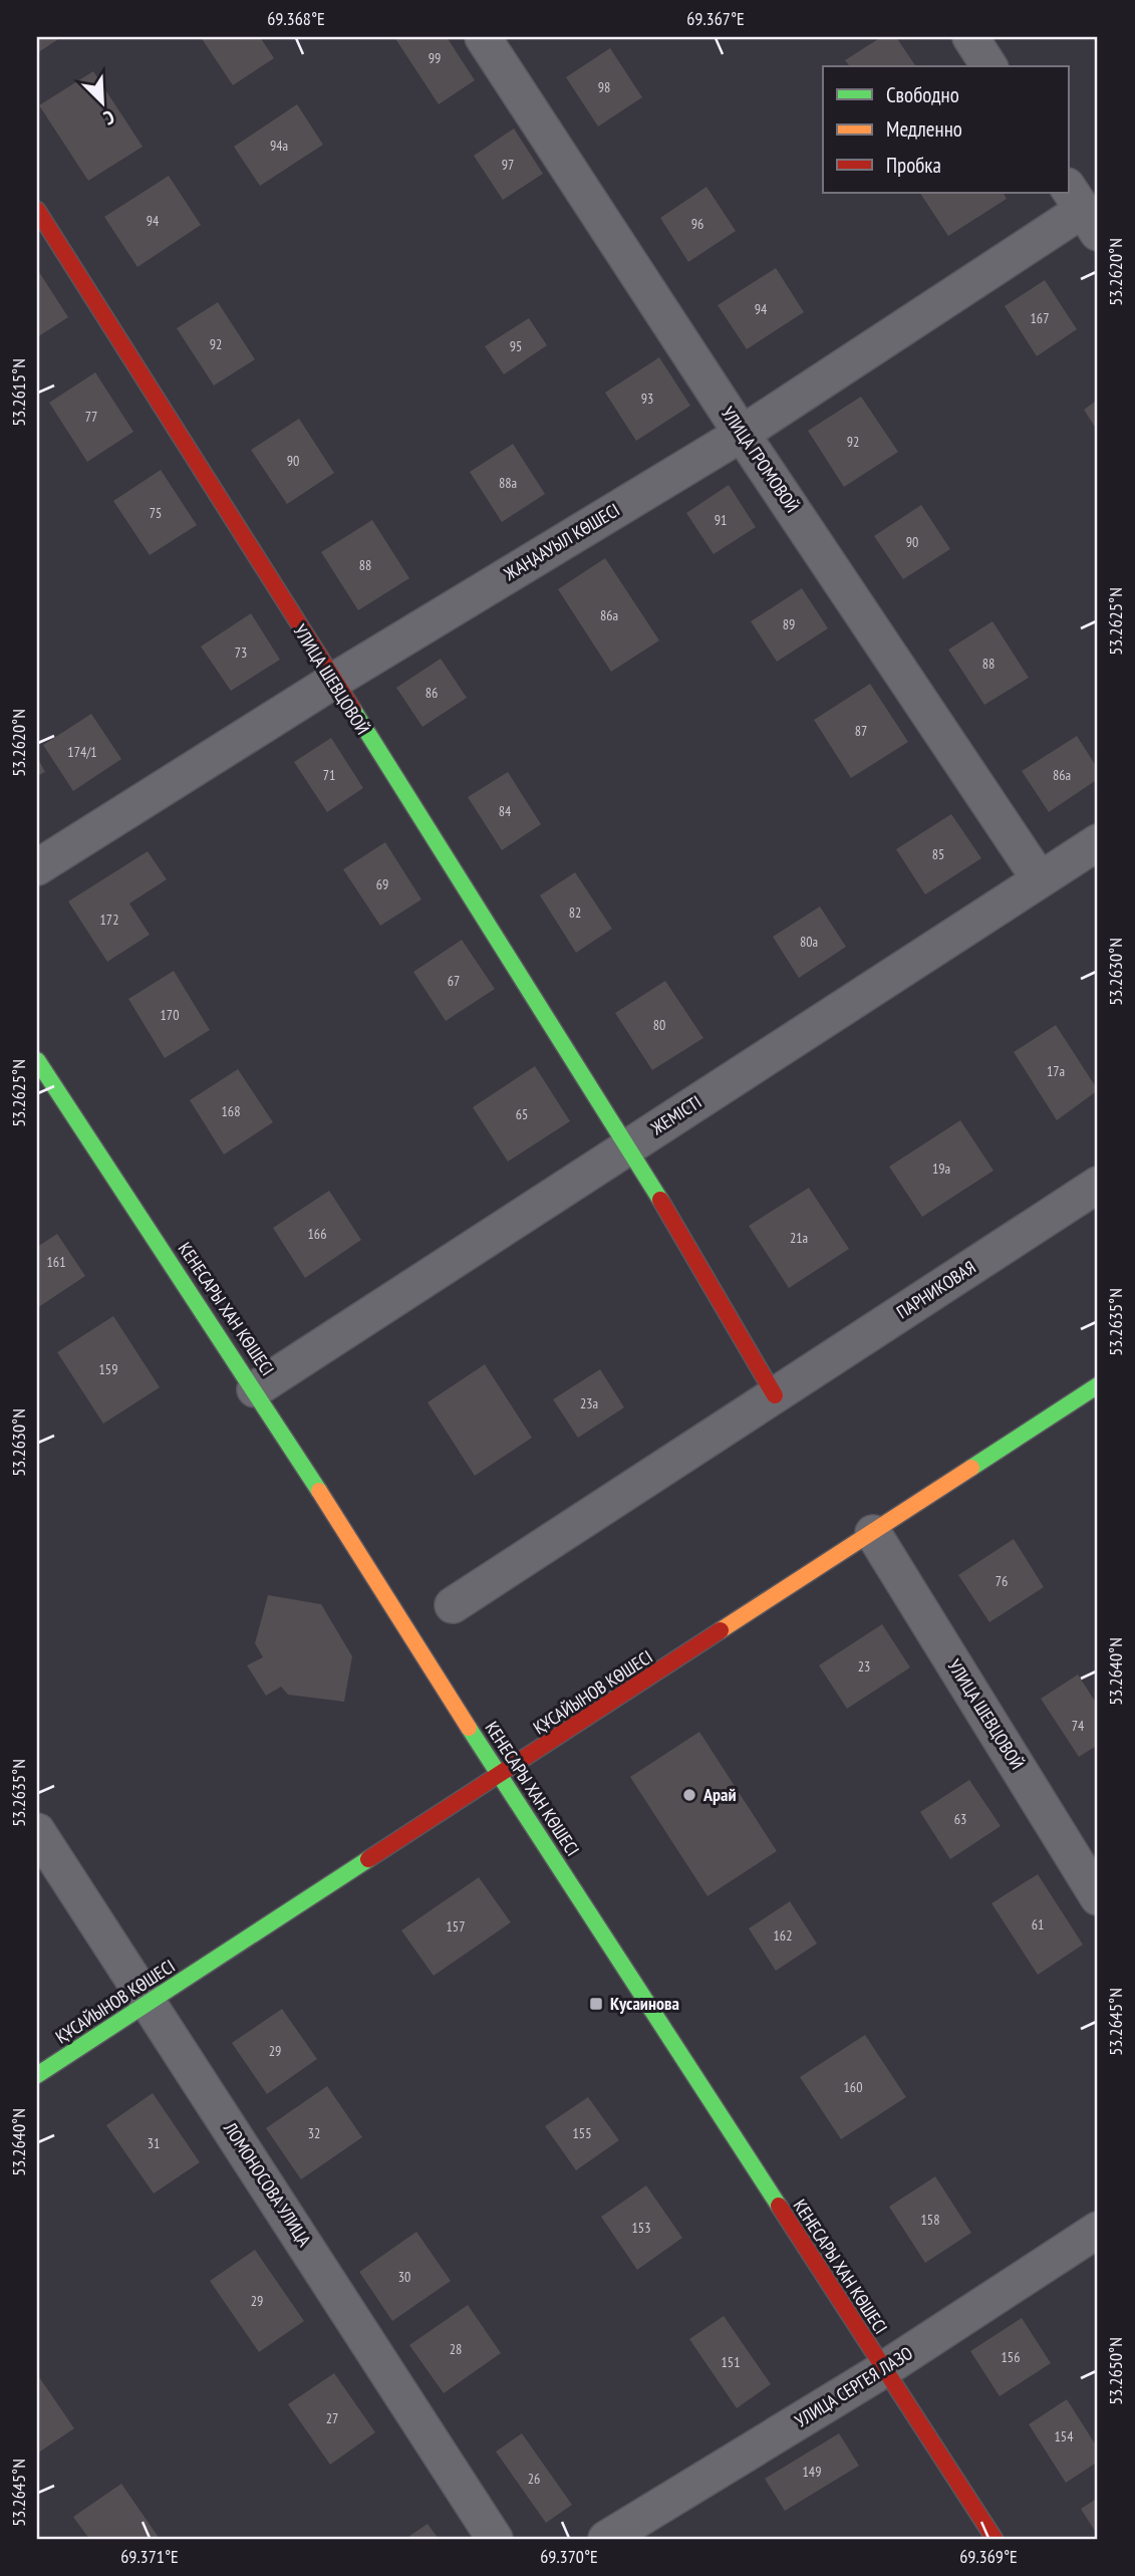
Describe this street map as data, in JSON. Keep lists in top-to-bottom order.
{
  "streets": {
    "street": [
      "УЛИЦА ГРОМОВОЙ",
      "ЖАҢААУЫЛ КӨШЕСІ",
      "УЛИЦА ШЕВЦОВОЙ",
      "ЖЕМІСТІ",
      "ПАРНИКОВАЯ",
      "КЕНЕСАРЫ ХАН КӨШЕСІ",
      "ҚҰСАЙЫНОВ КӨШЕСІ",
      "ЛОМОНОСОВА УЛИЦА",
      "УЛИЦА СЕРГЕЯ ЛАЗО"
    ]
  },
  "crossings": [
    ["УЛИЦА ГРОМОВОЙ", "ЖАҢААУЫЛ КӨШЕСІ"],
    ["УЛИЦА ГРОМОВОЙ", "ЖЕМІСТІ"],
    ["ЖАҢААУЫЛ КӨШЕСІ", "УЛИЦА ШЕВЦОВОЙ"],
    ["УЛИЦА ШЕВЦОВОЙ", "ЖЕМІСТІ"],
    ["УЛИЦА ШЕВЦОВОЙ", "ҚҰСАЙЫНОВ КӨШЕСІ"],
    ["ЖЕМІСТІ", "КЕНЕСАРЫ ХАН КӨШЕСІ"],
    ["КЕНЕСАРЫ ХАН КӨШЕСІ", "ҚҰСАЙЫНОВ КӨШЕСІ"],
    ["КЕНЕСАРЫ ХАН КӨШЕСІ", "УЛИЦА СЕРГЕЯ ЛАЗО"],
    ["ҚҰСАЙЫНОВ КӨШЕСІ", "ЛОМОНОСОВА УЛИЦА"]
  ],
  "places": {
    "other": ["Арай"],
    "transit": ["Кусаинова"]
  },
  "house_numbers": [
    "99",
    "98",
    "94а",
    "97",
    "94",
    "96",
    "94",
    "167",
    "92",
    "95",
    "93",
    "77",
    "92",
    "90",
    "88а",
    "75",
    "91",
    "90",
    "88",
    "86а",
    "89",
    "73",
    "88",
    "86",
    "87",
    "174/1",
    "71",
    "86а",
    "84",
    "85",
    "69",
    "82",
    "172",
    "80а",
    "67",
    "170",
    "80",
    "17а",
    "168",
    "65",
    "19а",
    "166",
    "21а",
    "161",
    "159",
    "23а",
    "76",
    "23",
    "74",
    "63",
    "61",
    "157",
    "162",
    "29",
    "160",
    "32",
    "155",
    "31",
    "158",
    "153",
    "30",
    "29",
    "28",
    "156",
    "151",
    "27",
    "154",
    "149",
    "26"
  ],
  "legend": ["Свободно", "Медленно", "Пробка"],
  "north": "bottom right",
  "coordinates": [
    "69.368°E",
    "69.367°E",
    "53.2620°N",
    "53.2615°N",
    "53.2625°N",
    "53.2630°N",
    "53.2635°N",
    "53.2640°N",
    "53.2645°N",
    "53.2650°N",
    "69.371°E",
    "69.370°E",
    "69.369°E"
  ]
}
